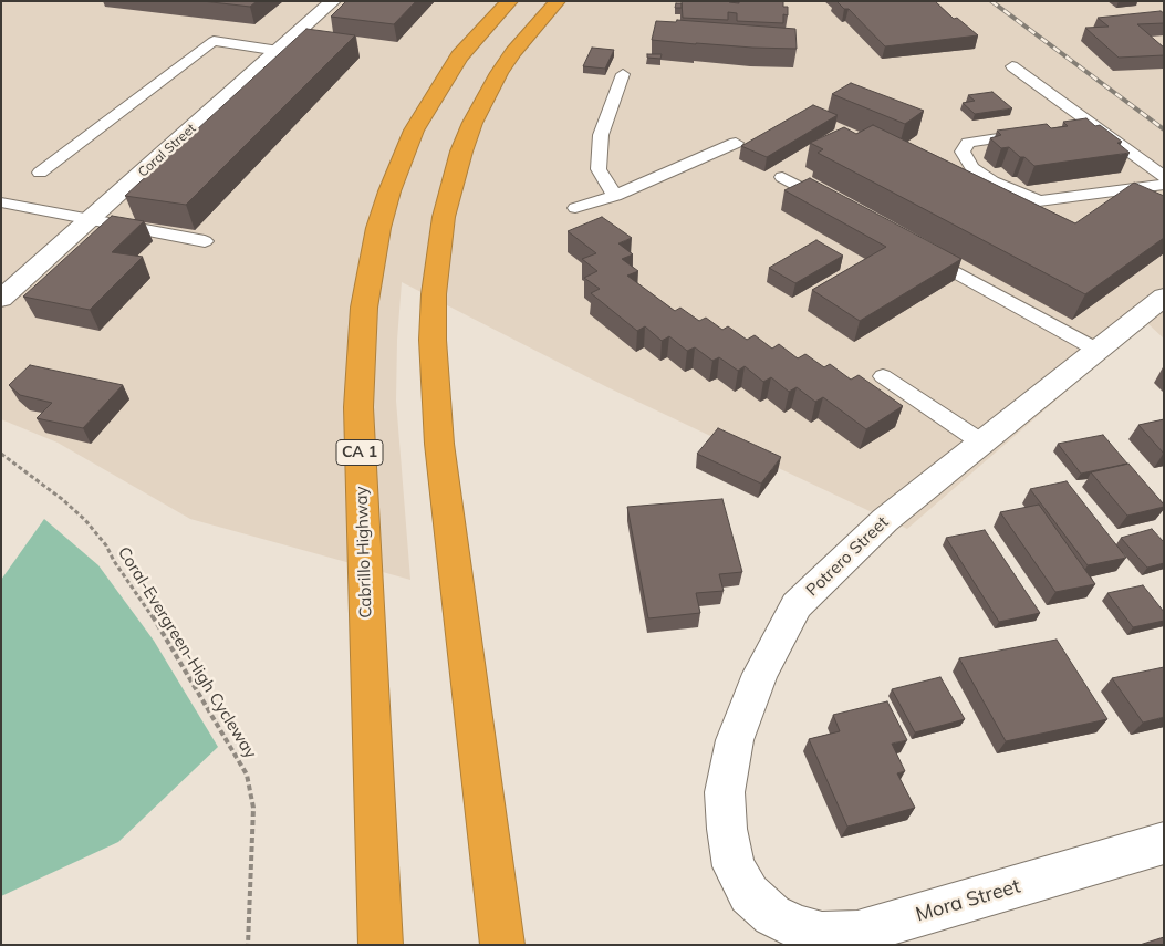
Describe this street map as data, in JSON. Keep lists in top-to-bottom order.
{
  "streets": {
    "highway": ["CA 1", "Cabrillo Highway"],
    "street": ["Coral Street", "Potrero Street", "Mora Street"],
    "path": ["Coral-Evergreen-High Cycleway"]
  },
  "crossings": [
    ["Potrero Street", "Mora Street"]
  ]
}
